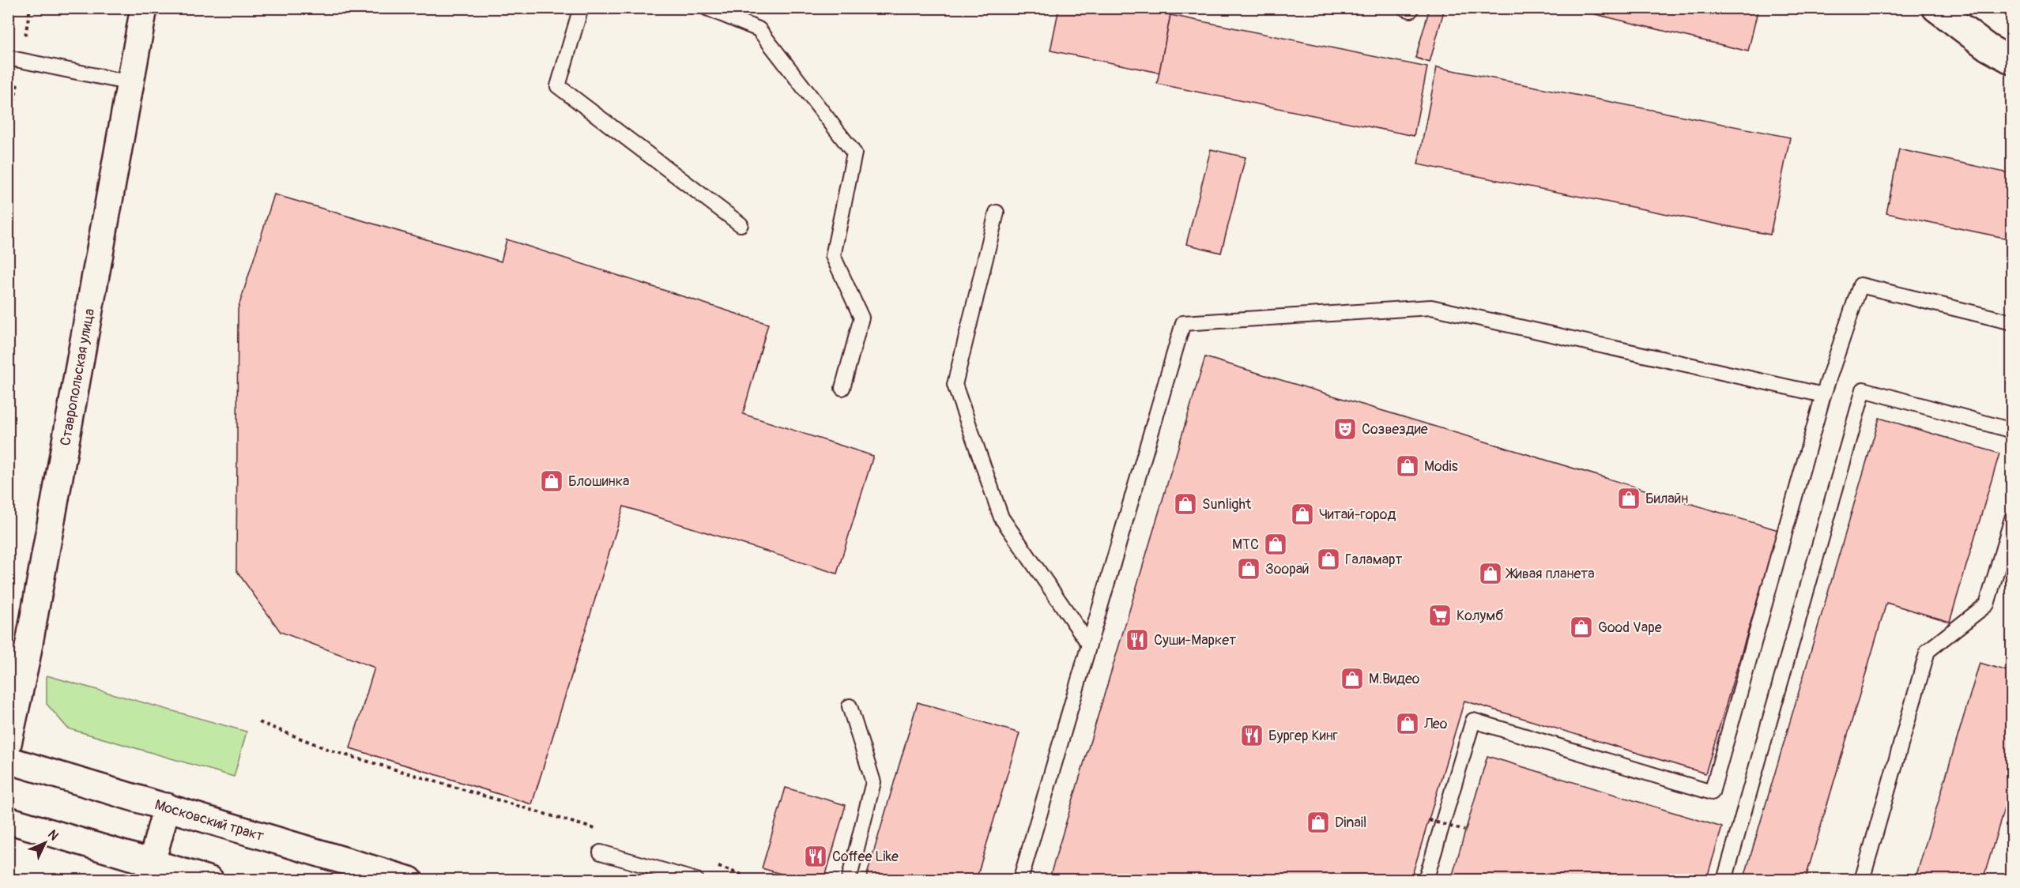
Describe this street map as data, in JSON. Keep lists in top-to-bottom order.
{
  "streets": {
    "street": ["Ставропольская улица", "Московский тракт"]
  },
  "places": {
    "theatre": ["Созвездие"],
    "shop": [
      "Modis",
      "Блошинка",
      "Билайн",
      "Sunlight",
      "Читай-город",
      "МТС",
      "Галамарт",
      "Зоорай",
      "Живая планета",
      "Good Vape",
      "М.Видео",
      "Лео",
      "Dinail"
    ],
    "supermarket": ["Колумб"],
    "restaurant": ["Суши-Маркет", "Бургер Кинг", "Coffee Like"]
  },
  "north": "top right"
}
